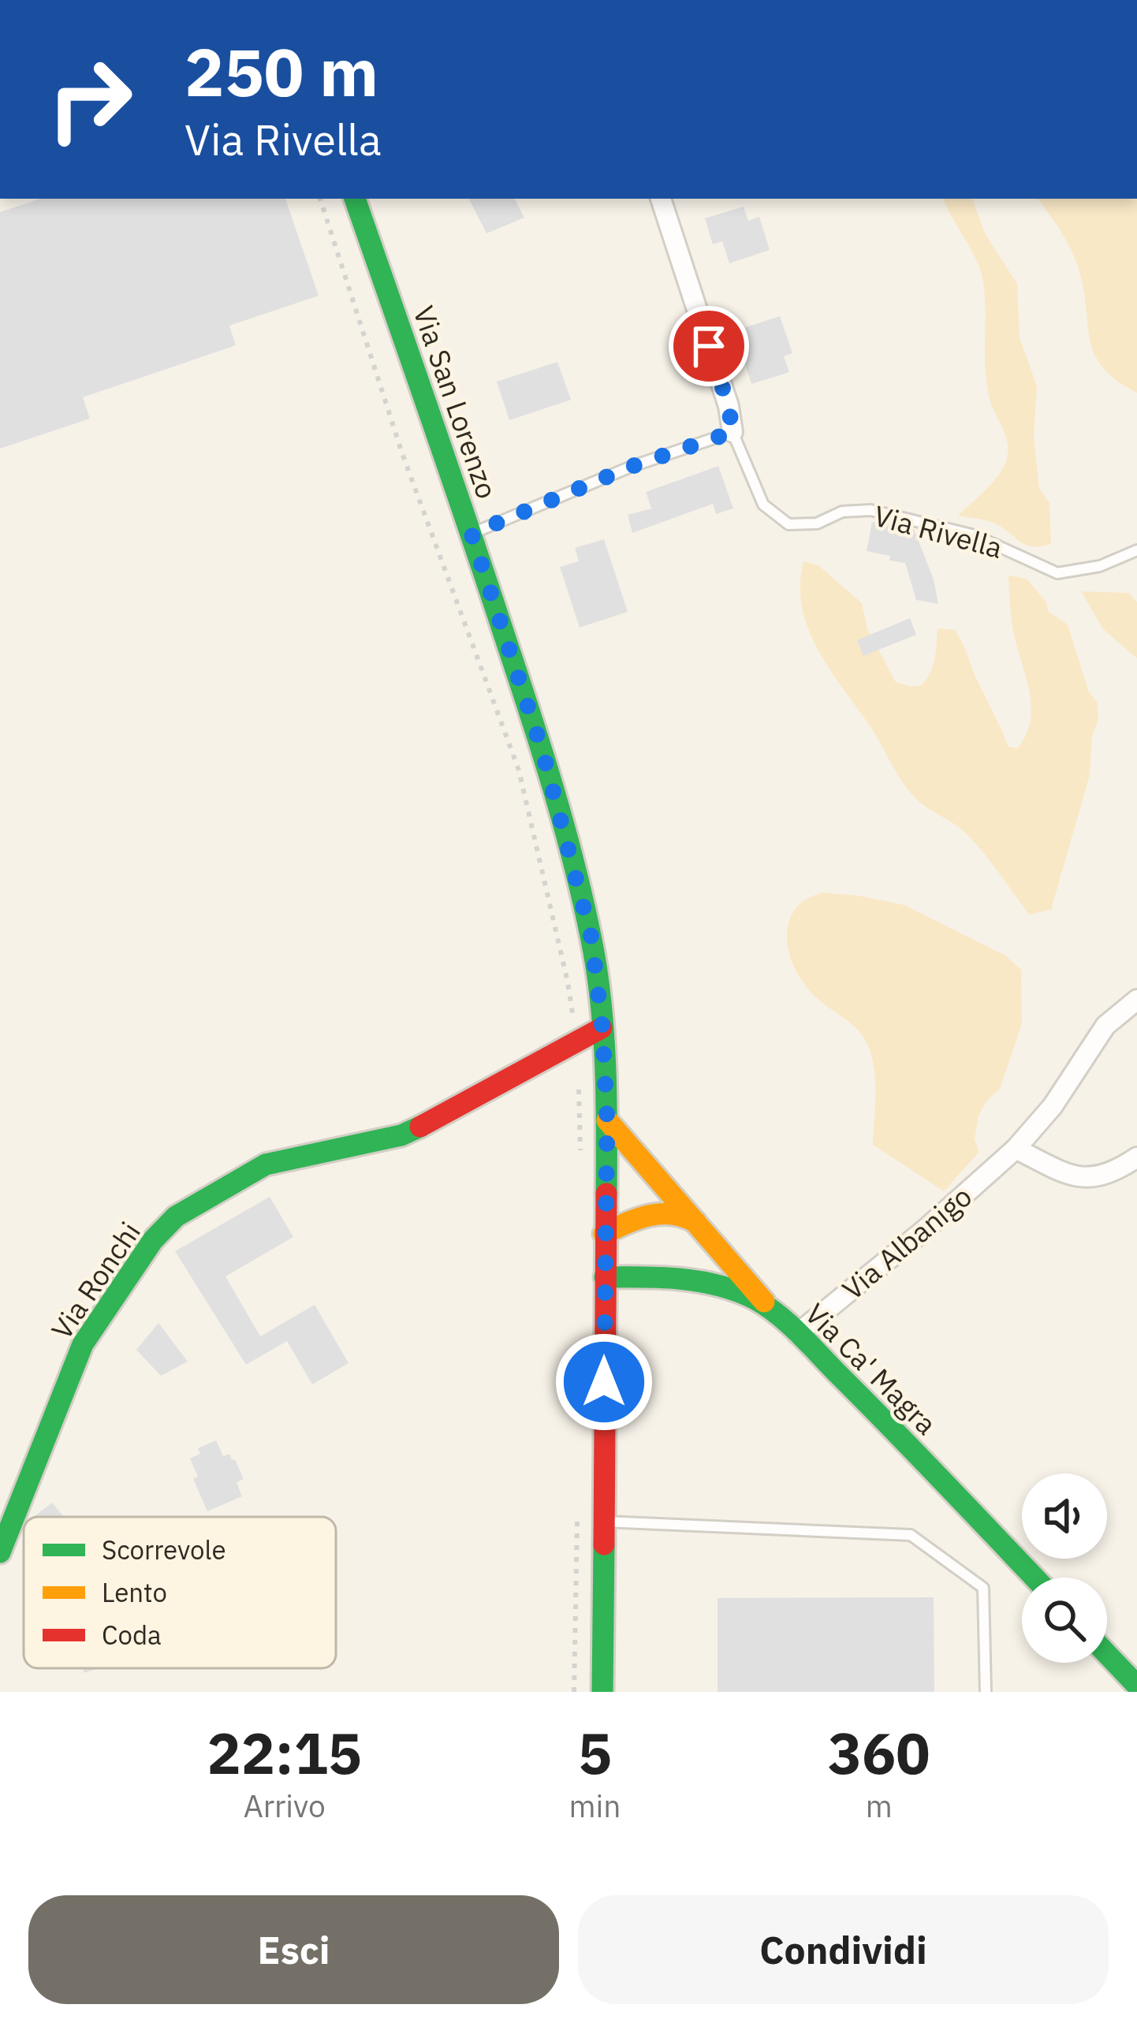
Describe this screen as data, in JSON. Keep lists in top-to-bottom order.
{
  "streets": {
    "street": [
      "Via San Lorenzo",
      "Via Rivella",
      "Via Albanigo",
      "Via Ronchi",
      "Via Ca' Magra"
    ]
  },
  "crossings": [
    ["Via San Lorenzo", "Via Ronchi"],
    ["Via San Lorenzo", "Via Ca' Magra"],
    ["Via Albanigo", "Via Ca' Magra"]
  ],
  "legend": ["Scorrevole", "Lento", "Coda"],
  "page": {
    "turn": ["250 m", "Via Rivella"],
    "eta": [
      "22:15",
      "Arrivo",
      "5",
      "min",
      "360",
      "m"
    ],
    "buttons": ["Esci", "Condividi"]
  }
}
